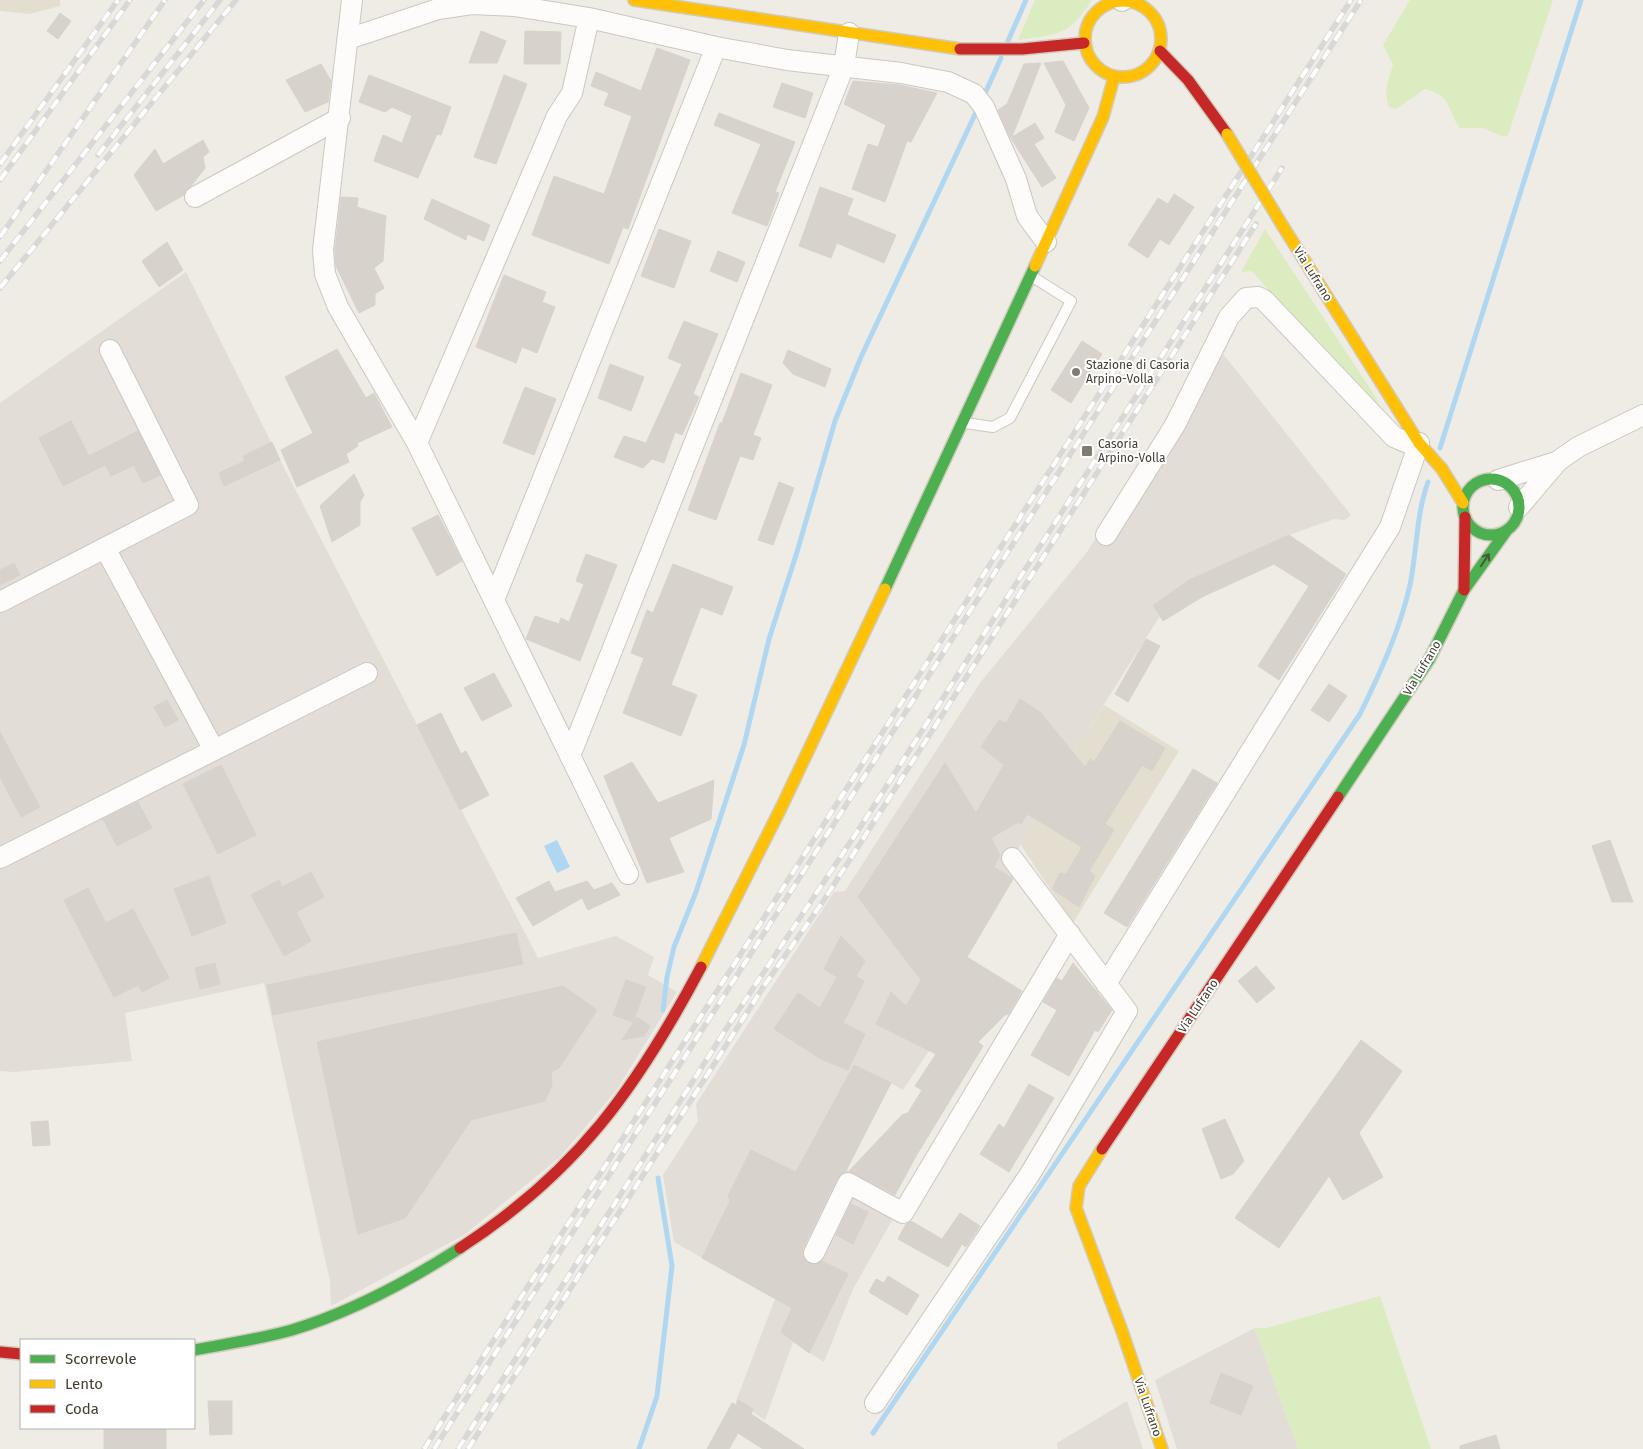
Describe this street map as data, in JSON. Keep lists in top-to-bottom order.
{
  "streets": {
    "street": ["Via Lufrano"]
  },
  "places": {
    "other": ["Stazione di Casoria Arpino-Volla"],
    "transit": ["Casoria Arpino-Volla"]
  },
  "legend": ["Scorrevole", "Lento", "Coda"]
}
